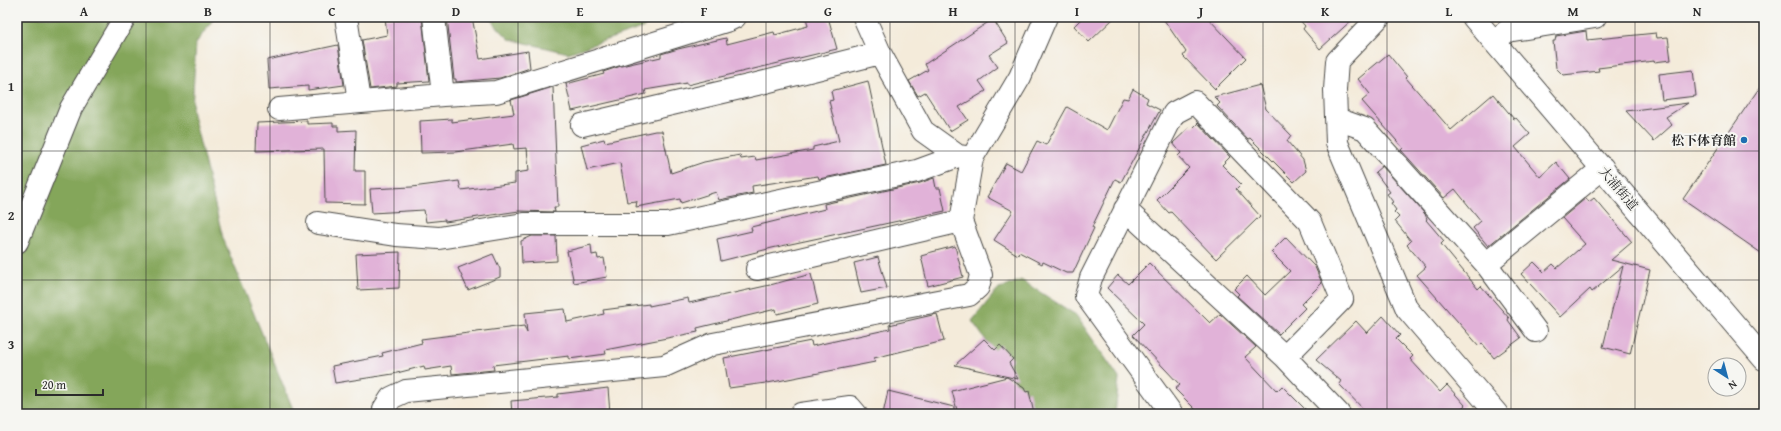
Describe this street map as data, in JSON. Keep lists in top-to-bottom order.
{
  "streets": {
    "street": ["大浦街道"]
  },
  "places": ["松下体育館"],
  "scale_bar": "20 m",
  "north": "bottom right",
  "grid": {
    "columns": [
      "A",
      "B",
      "C",
      "D",
      "E",
      "F",
      "G",
      "H",
      "I",
      "J",
      "K",
      "L",
      "M",
      "N"
    ],
    "rows": ["1", "2", "3"]
  }
}
